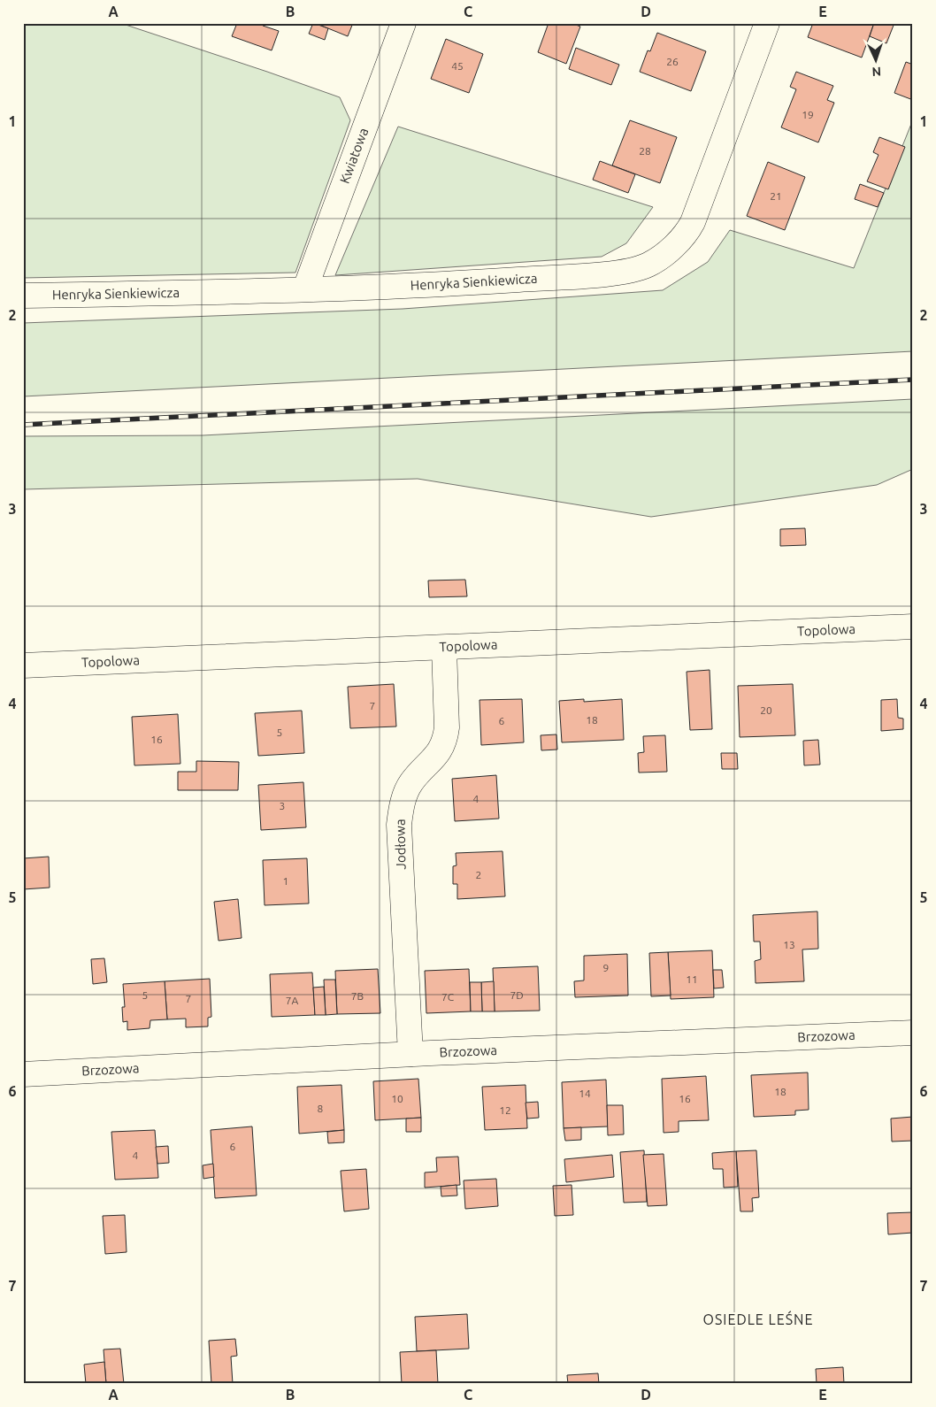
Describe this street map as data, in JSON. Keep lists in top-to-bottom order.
{
  "streets": {
    "street": [
      "Kwiatowa",
      "Henryka Sienkiewicza",
      "Topolowa",
      "Jodłowa",
      "Brzozowa"
    ]
  },
  "crossings": [
    ["Kwiatowa", "Henryka Sienkiewicza"],
    ["Topolowa", "Jodłowa"],
    ["Jodłowa", "Brzozowa"]
  ],
  "districts": ["OSIEDLE LEŚNE"],
  "house_numbers": [
    "26",
    "45",
    "19",
    "28",
    "21",
    "7",
    "20",
    "18",
    "6",
    "5",
    "16",
    "4",
    "3",
    "2",
    "1",
    "13",
    "9",
    "11",
    "5",
    "7D",
    "7B",
    "7C",
    "7",
    "7A",
    "18",
    "14",
    "10",
    "16",
    "8",
    "12",
    "6",
    "4"
  ],
  "north": "bottom",
  "grid": {
    "columns": [
      "A",
      "B",
      "C",
      "D",
      "E"
    ],
    "rows": [
      "1",
      "2",
      "3",
      "4",
      "5",
      "6",
      "7"
    ]
  }
}
